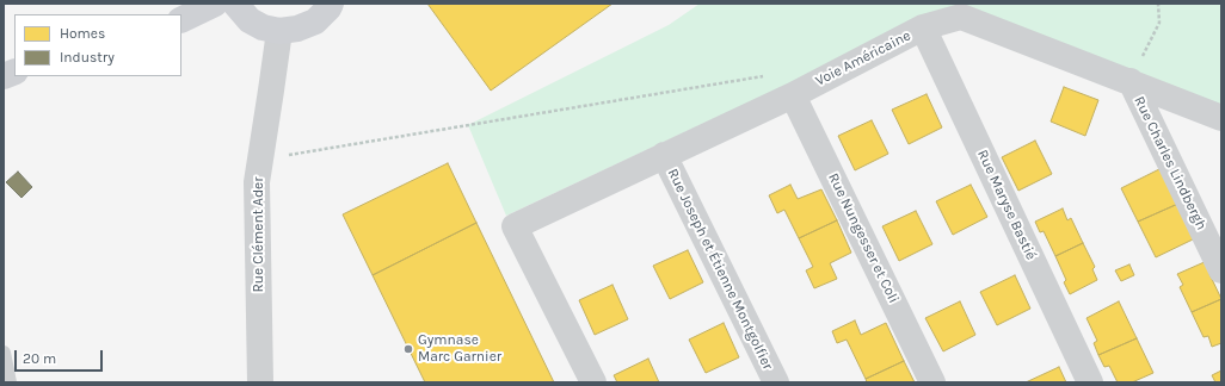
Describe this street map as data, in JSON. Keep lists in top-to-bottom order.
{
  "streets": {
    "street": [
      "Voie Américaine",
      "Rue Charles Lindbergh",
      "Rue Maryse Bastié",
      "Rue Clément Ader",
      "Rue Nungesser et Coli",
      "Rue Joseph et Étienne Montgolfier"
    ]
  },
  "crossings": [
    ["Voie Américaine", "Rue Charles Lindbergh"],
    ["Voie Américaine", "Rue Maryse Bastié"],
    ["Voie Américaine", "Rue Nungesser et Coli"],
    ["Voie Américaine", "Rue Joseph et Étienne Montgolfier"]
  ],
  "places": ["Gymnase Marc Garnier"],
  "legend": ["Homes", "Industry"],
  "scale_bar": "20 m"
}
